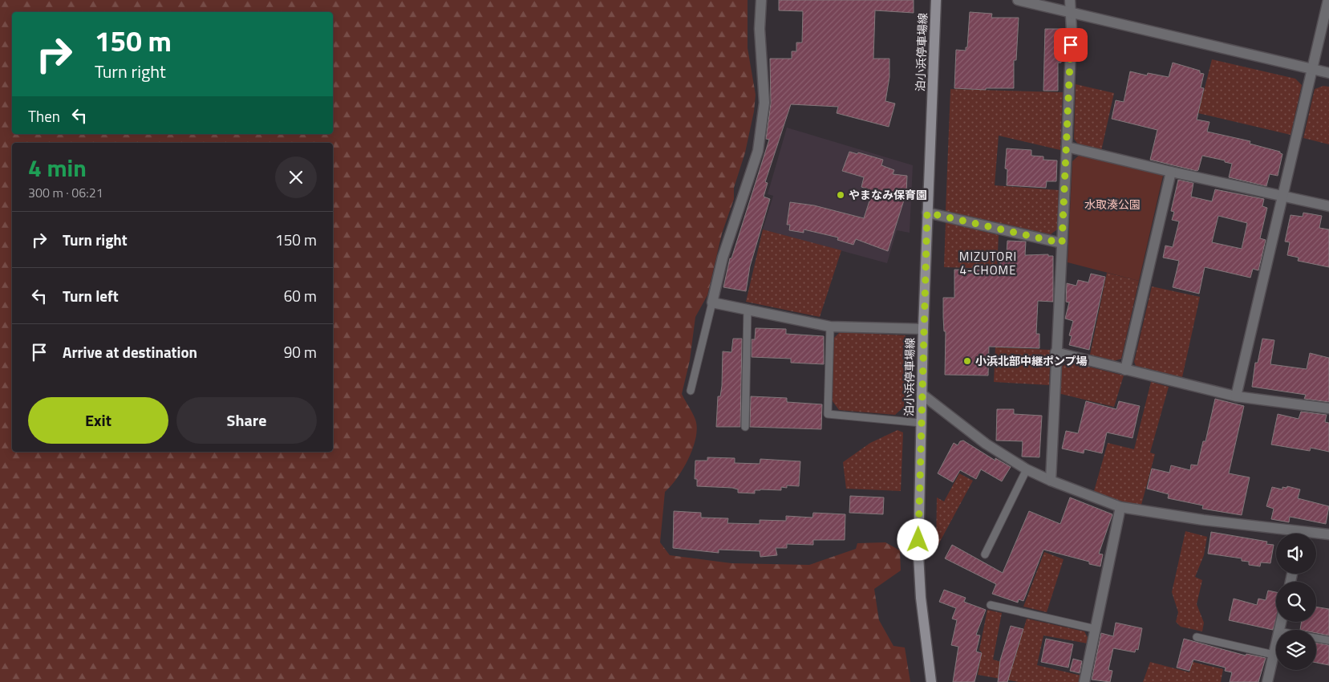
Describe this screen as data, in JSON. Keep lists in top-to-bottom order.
{
  "streets": {
    "main road": ["泊小浜停車場線"]
  },
  "districts": ["MIZUTORI 4-CHOME"],
  "parks": ["水取湊公園"],
  "places": ["やまなみ保育園", "小浜北部中継ポンプ場"],
  "page": {
    "turn": ["150 m", "Turn right"],
    "then": "Then",
    "heading": ["4 min", "300 m · 06:21"],
    "list": [
      {
        "name": "Turn right",
        "value": "150 m"
      },
      {
        "name": "Turn left",
        "value": "60 m"
      },
      {
        "name": "Arrive at destination",
        "value": "90 m"
      }
    ],
    "buttons": ["Exit", "Share"]
  }
}
